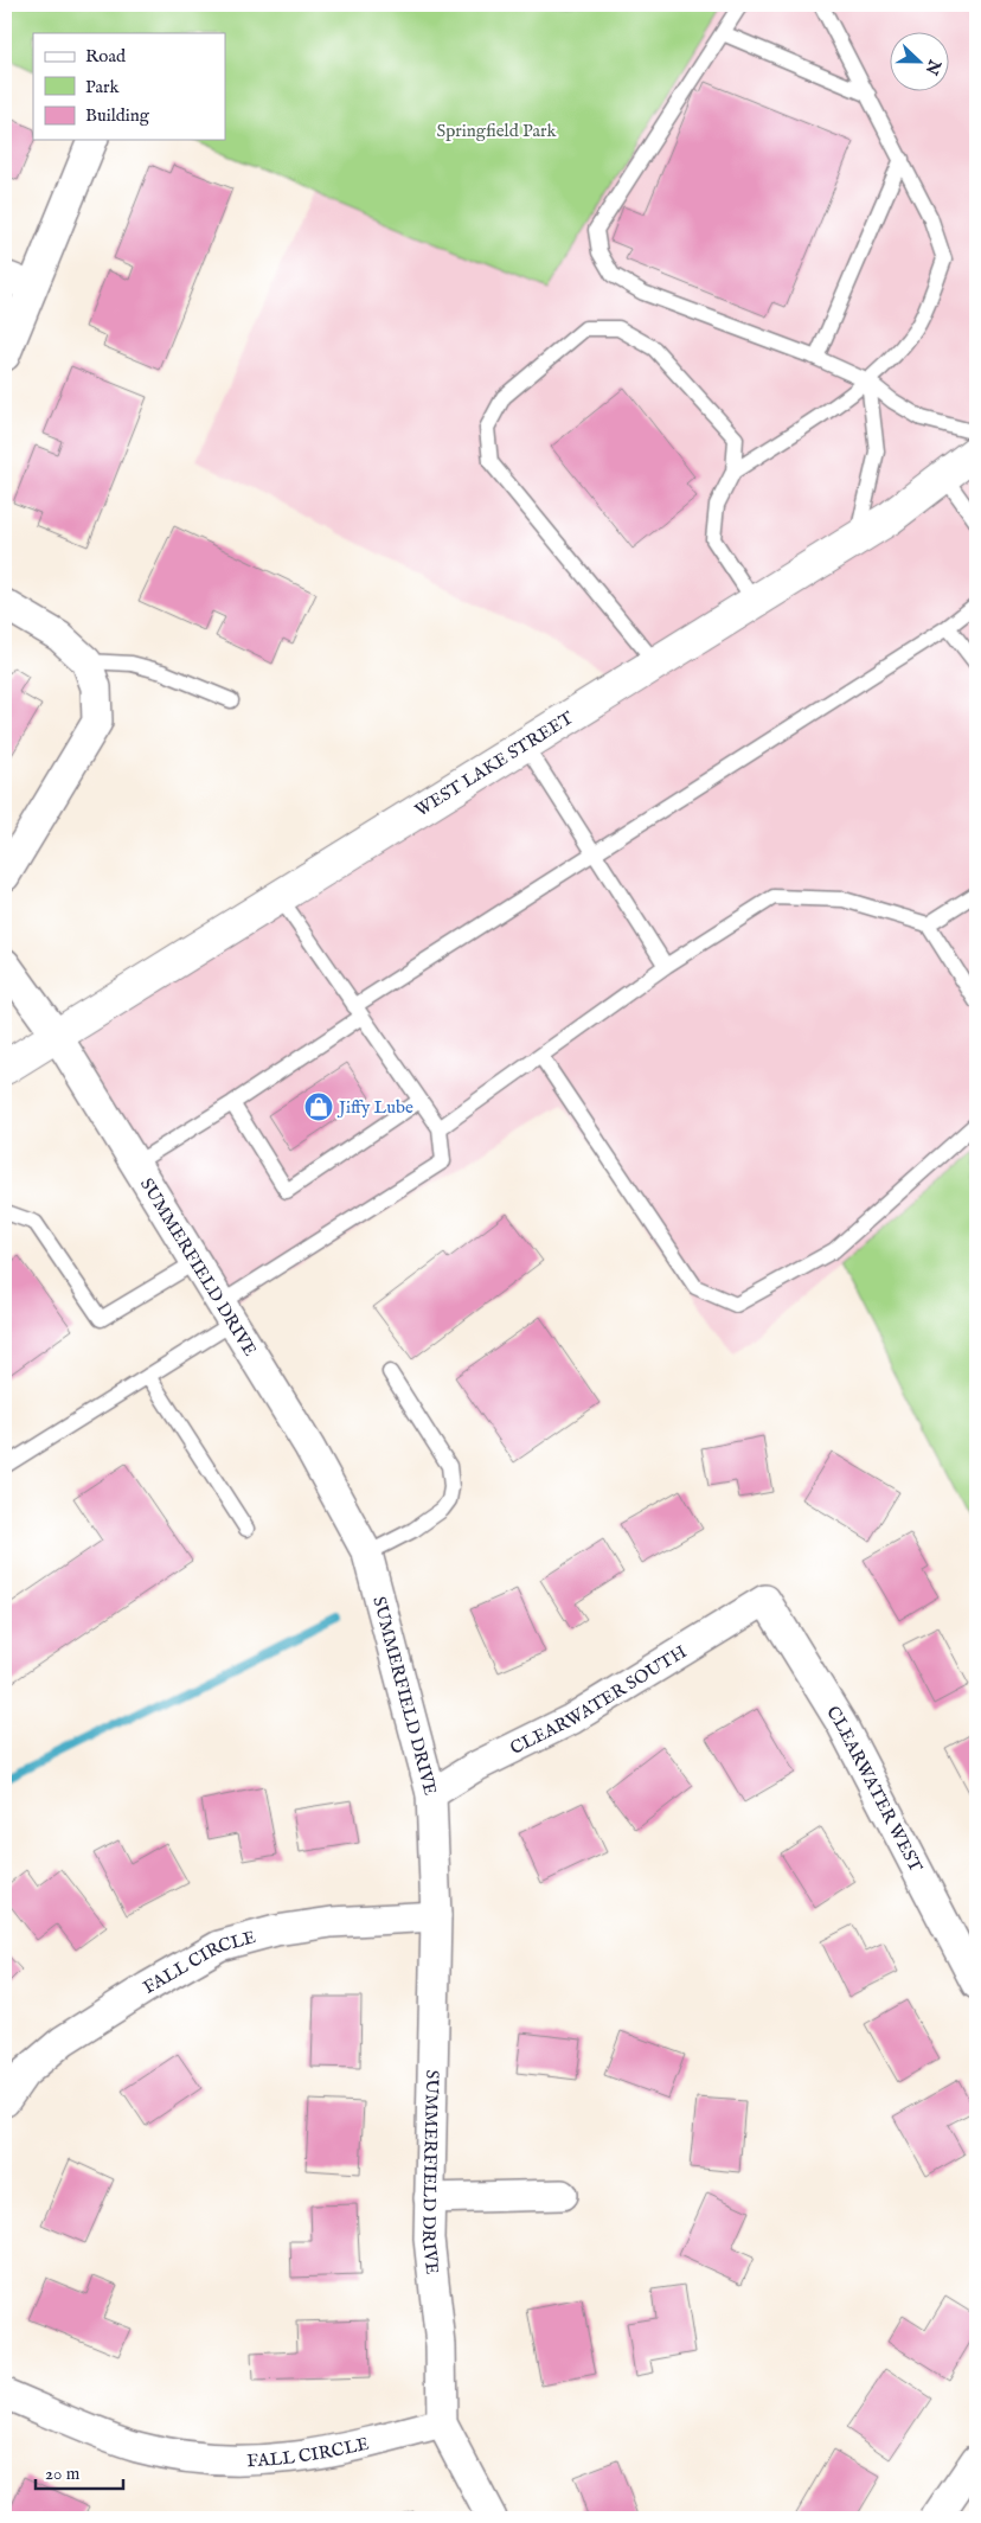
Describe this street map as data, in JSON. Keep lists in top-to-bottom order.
{
  "streets": {
    "main road": ["WEST LAKE STREET"],
    "street": [
      "SUMMERFIELD DRIVE",
      "CLEARWATER SOUTH",
      "CLEARWATER WEST",
      "FALL CIRCLE"
    ]
  },
  "crossings": [
    ["WEST LAKE STREET", "SUMMERFIELD DRIVE"],
    ["SUMMERFIELD DRIVE", "CLEARWATER SOUTH"],
    ["SUMMERFIELD DRIVE", "FALL CIRCLE"],
    ["CLEARWATER SOUTH", "CLEARWATER WEST"]
  ],
  "parks": ["Springfield Park"],
  "places": {
    "shop": ["Jiffy Lube"]
  },
  "legend": ["Road", "Park", "Building"],
  "scale_bar": "20 m",
  "north": "right"
}
